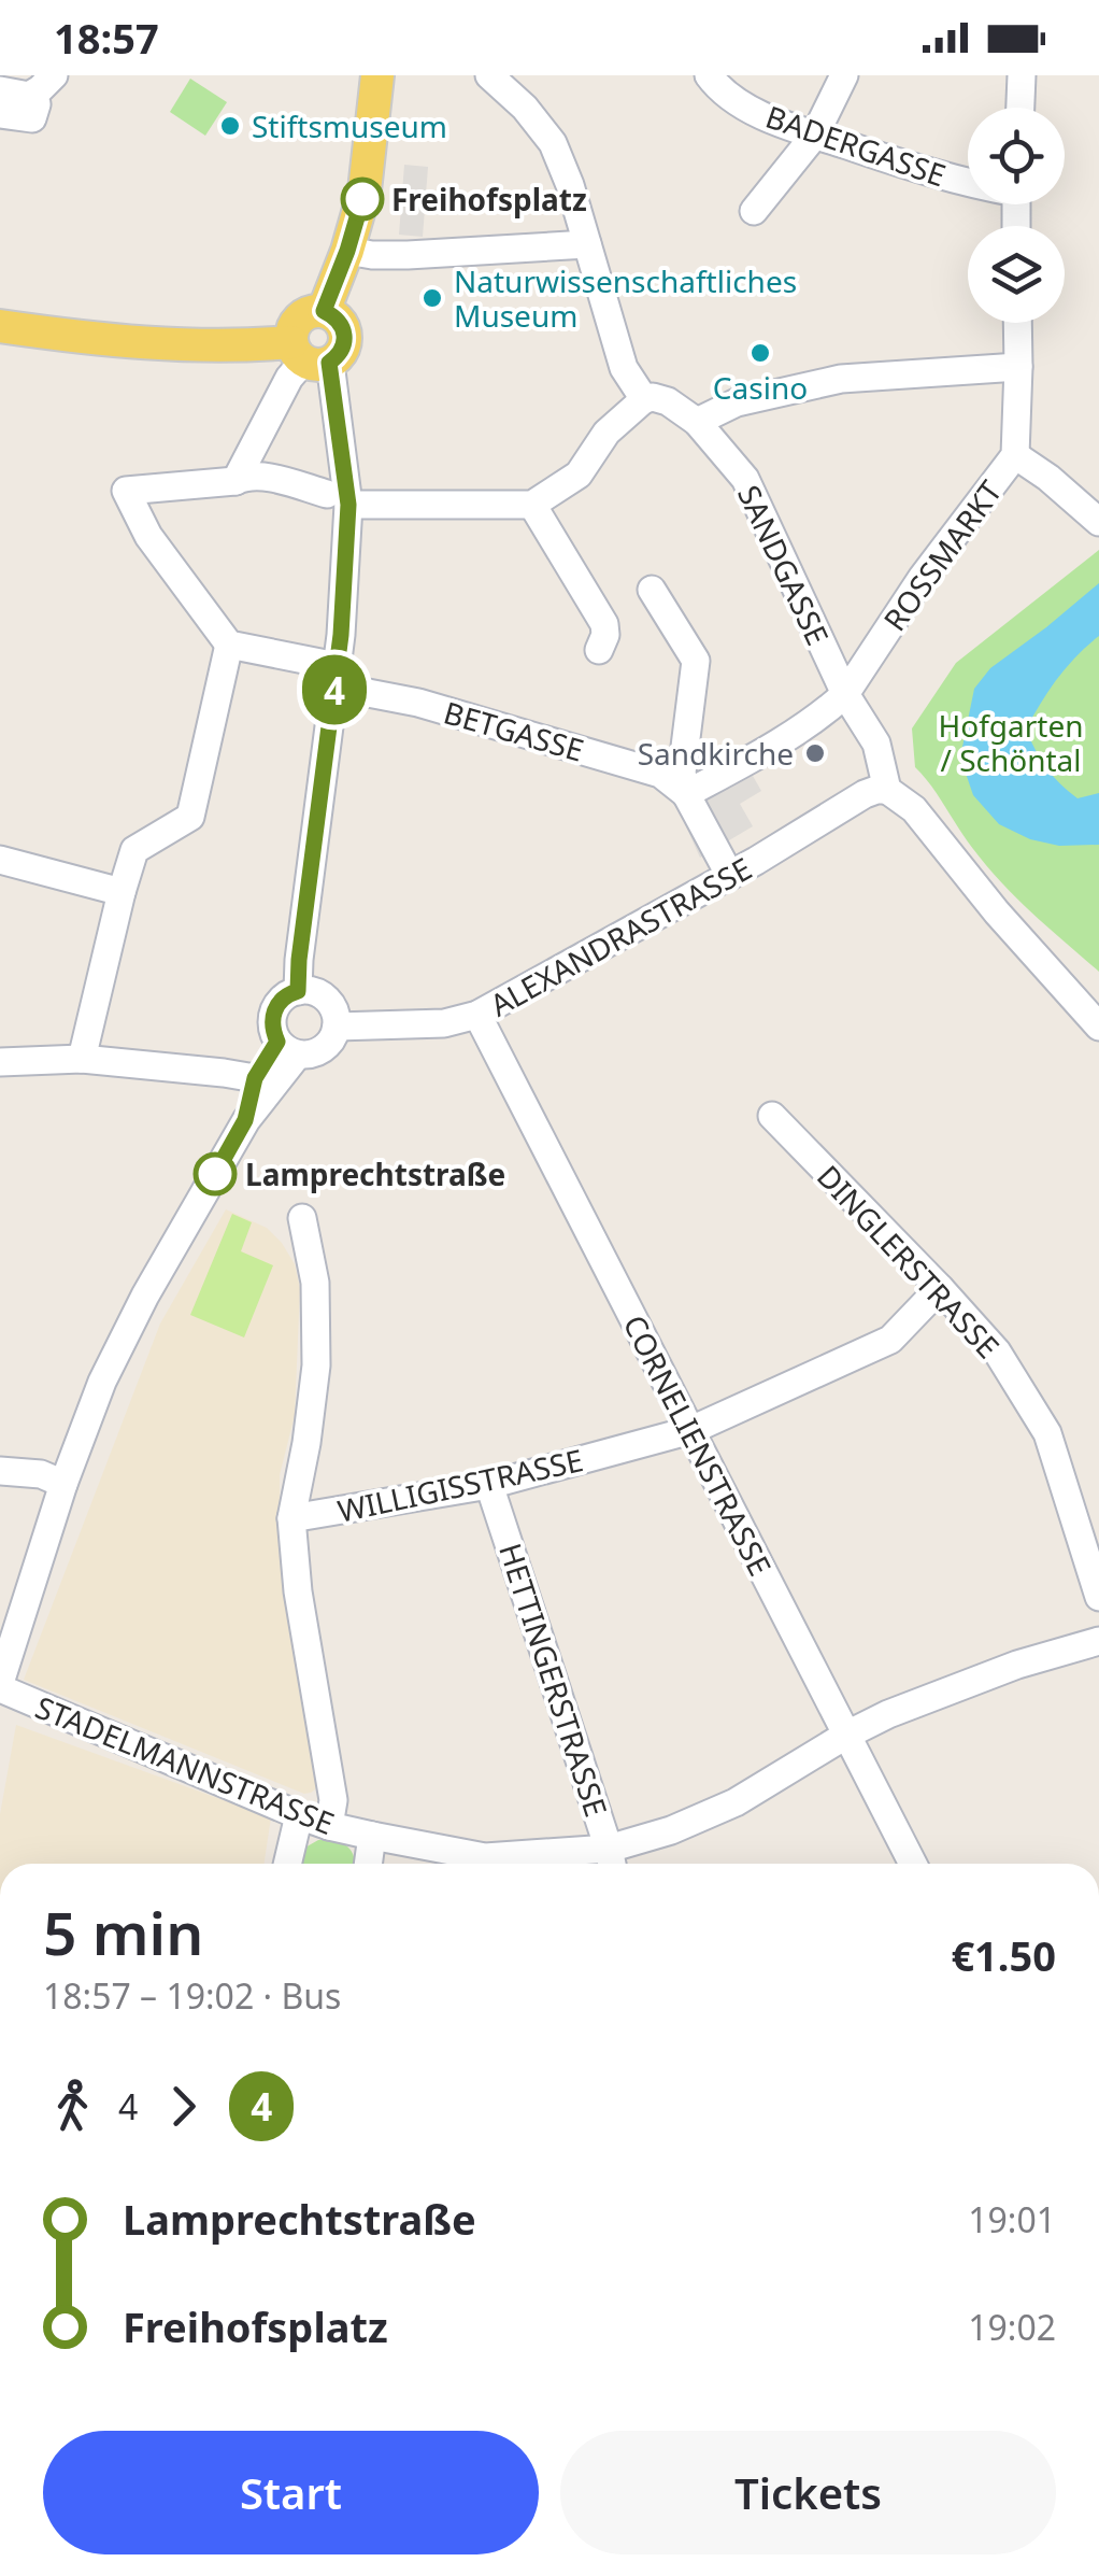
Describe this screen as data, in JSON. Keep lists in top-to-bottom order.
{
  "streets": {
    "street": [
      "BADERGASSE",
      "ROSSMARKT",
      "SANDGASSE",
      "BETGASSE",
      "ALEXANDRASTRASSE",
      "DINGLERSTRASSE",
      "CORNELIENSTRASSE",
      "WILLIGISSTRASSE",
      "HETTINGERSTRASSE",
      "STADELMANNSTRASSE"
    ]
  },
  "crossings": [
    ["ROSSMARKT", "SANDGASSE"],
    ["ALEXANDRASTRASSE", "CORNELIENSTRASSE"],
    ["DINGLERSTRASSE", "WILLIGISSTRASSE"],
    ["CORNELIENSTRASSE", "WILLIGISSTRASSE"],
    ["CORNELIENSTRASSE", "STADELMANNSTRASSE"],
    ["WILLIGISSTRASSE", "HETTINGERSTRASSE"],
    ["HETTINGERSTRASSE", "STADELMANNSTRASSE"]
  ],
  "parks": ["Hofgarten / Schöntal"],
  "places": [
    "Stiftsmuseum",
    "Freihofsplatz",
    "Naturwissenschaftliches Museum",
    "Casino",
    "Sandkirche",
    "Lamprechtstraße"
  ],
  "lines": ["bus line 4"],
  "page": {
    "status": "18:57",
    "on_map": "4",
    "heading": ["5 min", "18:57 – 19:02 · Bus", "€1.50"],
    "legs": ["4", "4"],
    "list": [
      {
        "name": "Lamprechtstraße",
        "value": "19:01"
      },
      {
        "name": "Freihofsplatz",
        "value": "19:02"
      }
    ],
    "buttons": ["Start", "Tickets"]
  }
}
